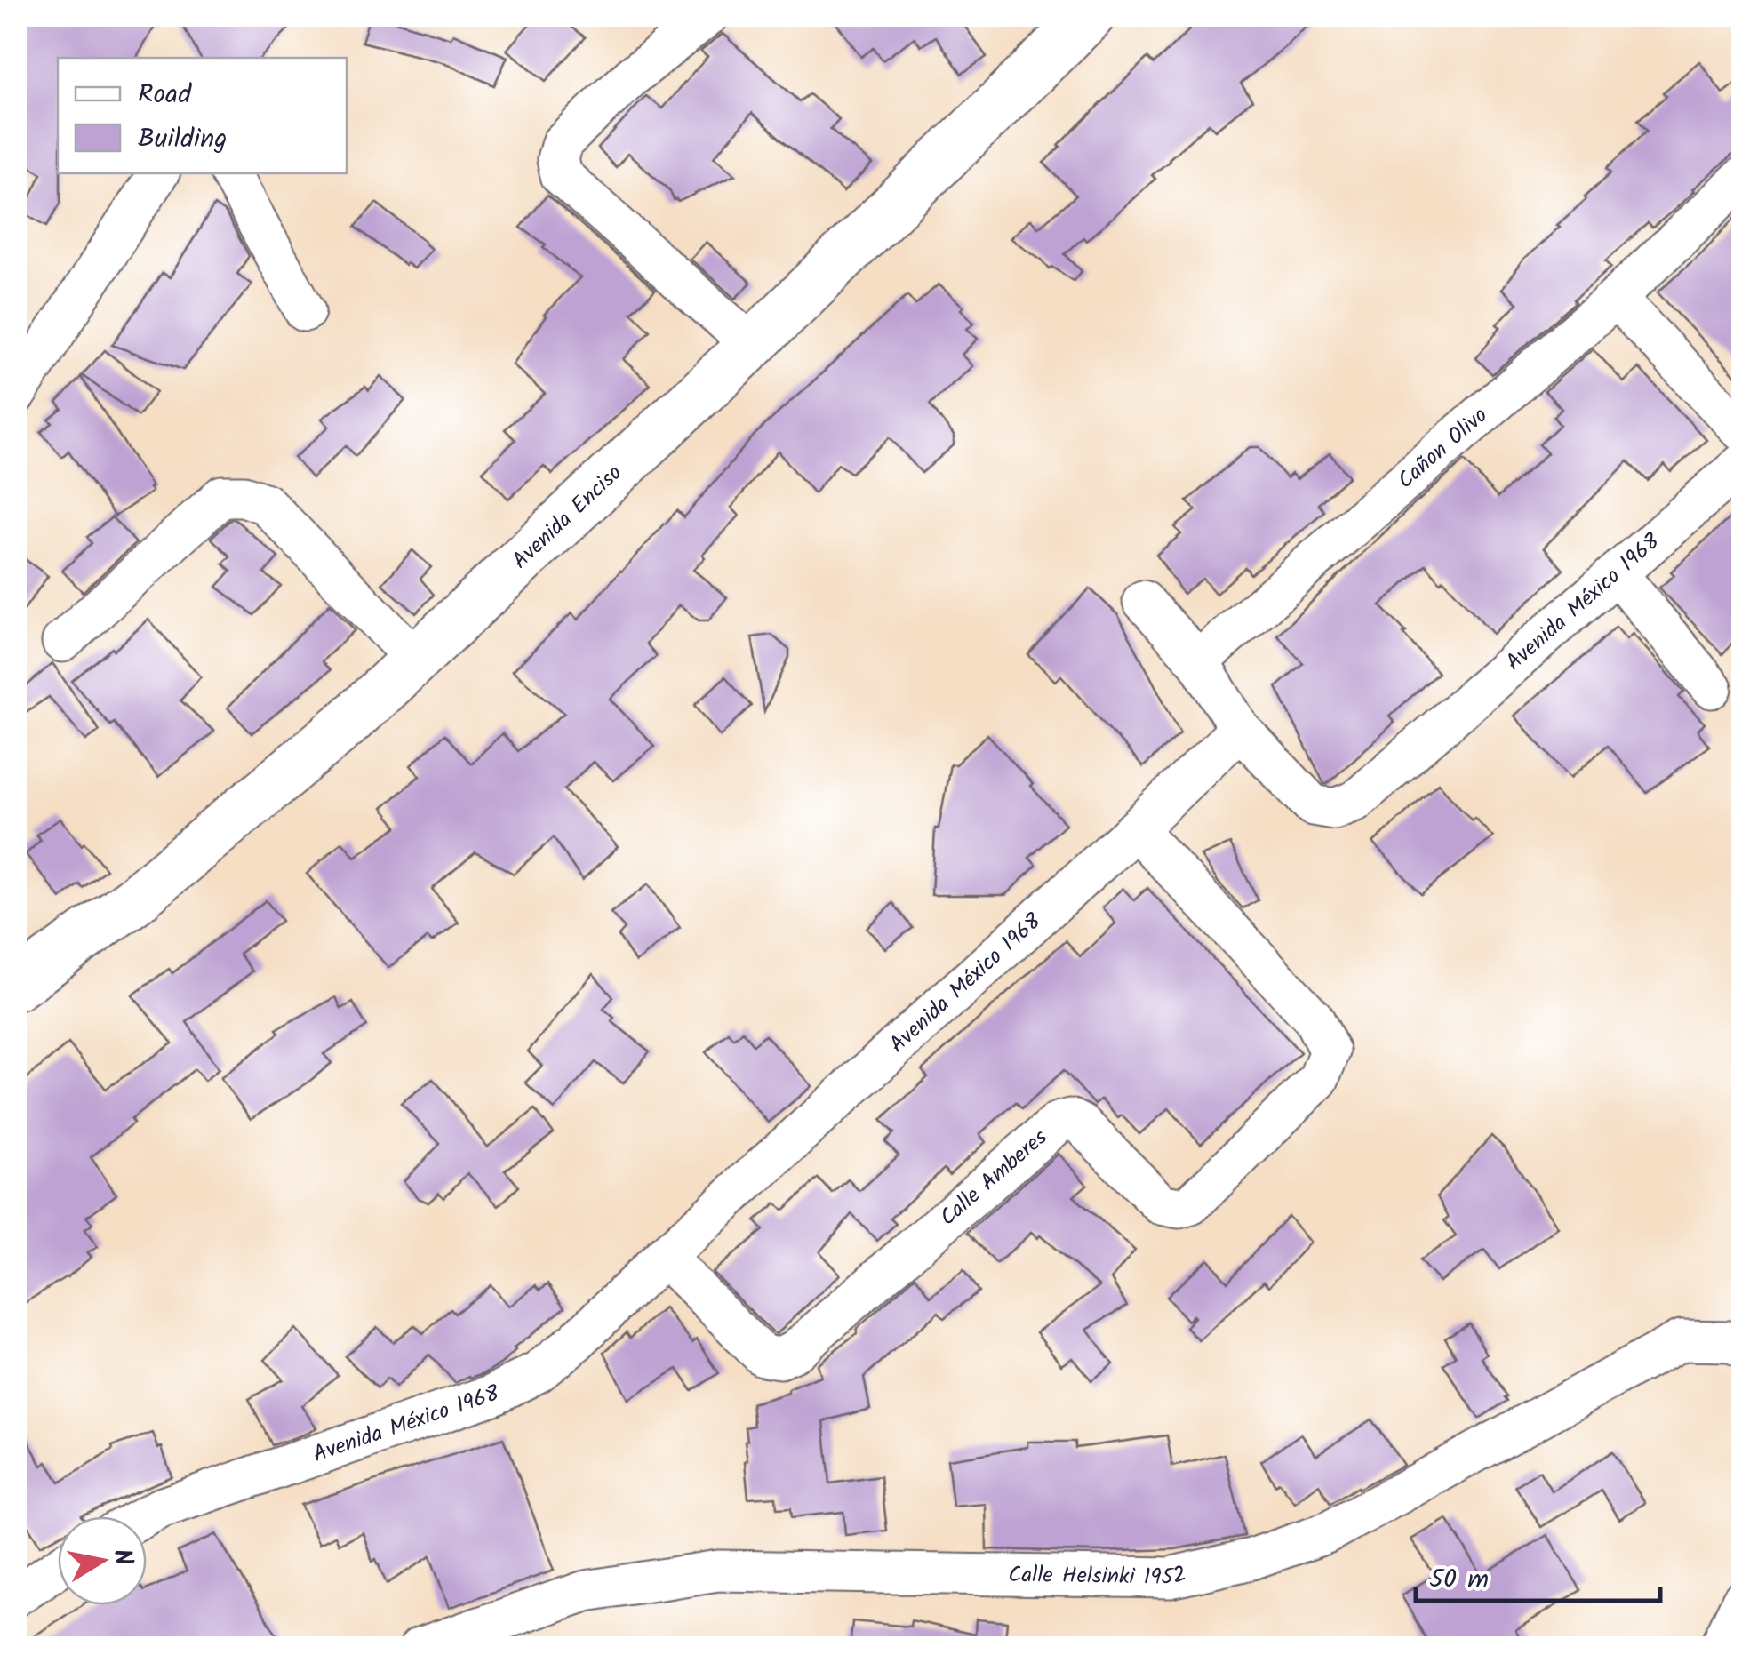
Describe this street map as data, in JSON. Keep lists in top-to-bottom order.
{
  "streets": {
    "main road": ["Avenida Enciso"],
    "street": [
      "Cañon Olivo",
      "Avenida México 1968",
      "Calle Amberes",
      "Calle Helsinki 1952"
    ]
  },
  "crossings": [
    ["Avenida México 1968", "Calle Amberes"]
  ],
  "legend": ["Road", "Building"],
  "scale_bar": "50 m",
  "north": "right"
}
